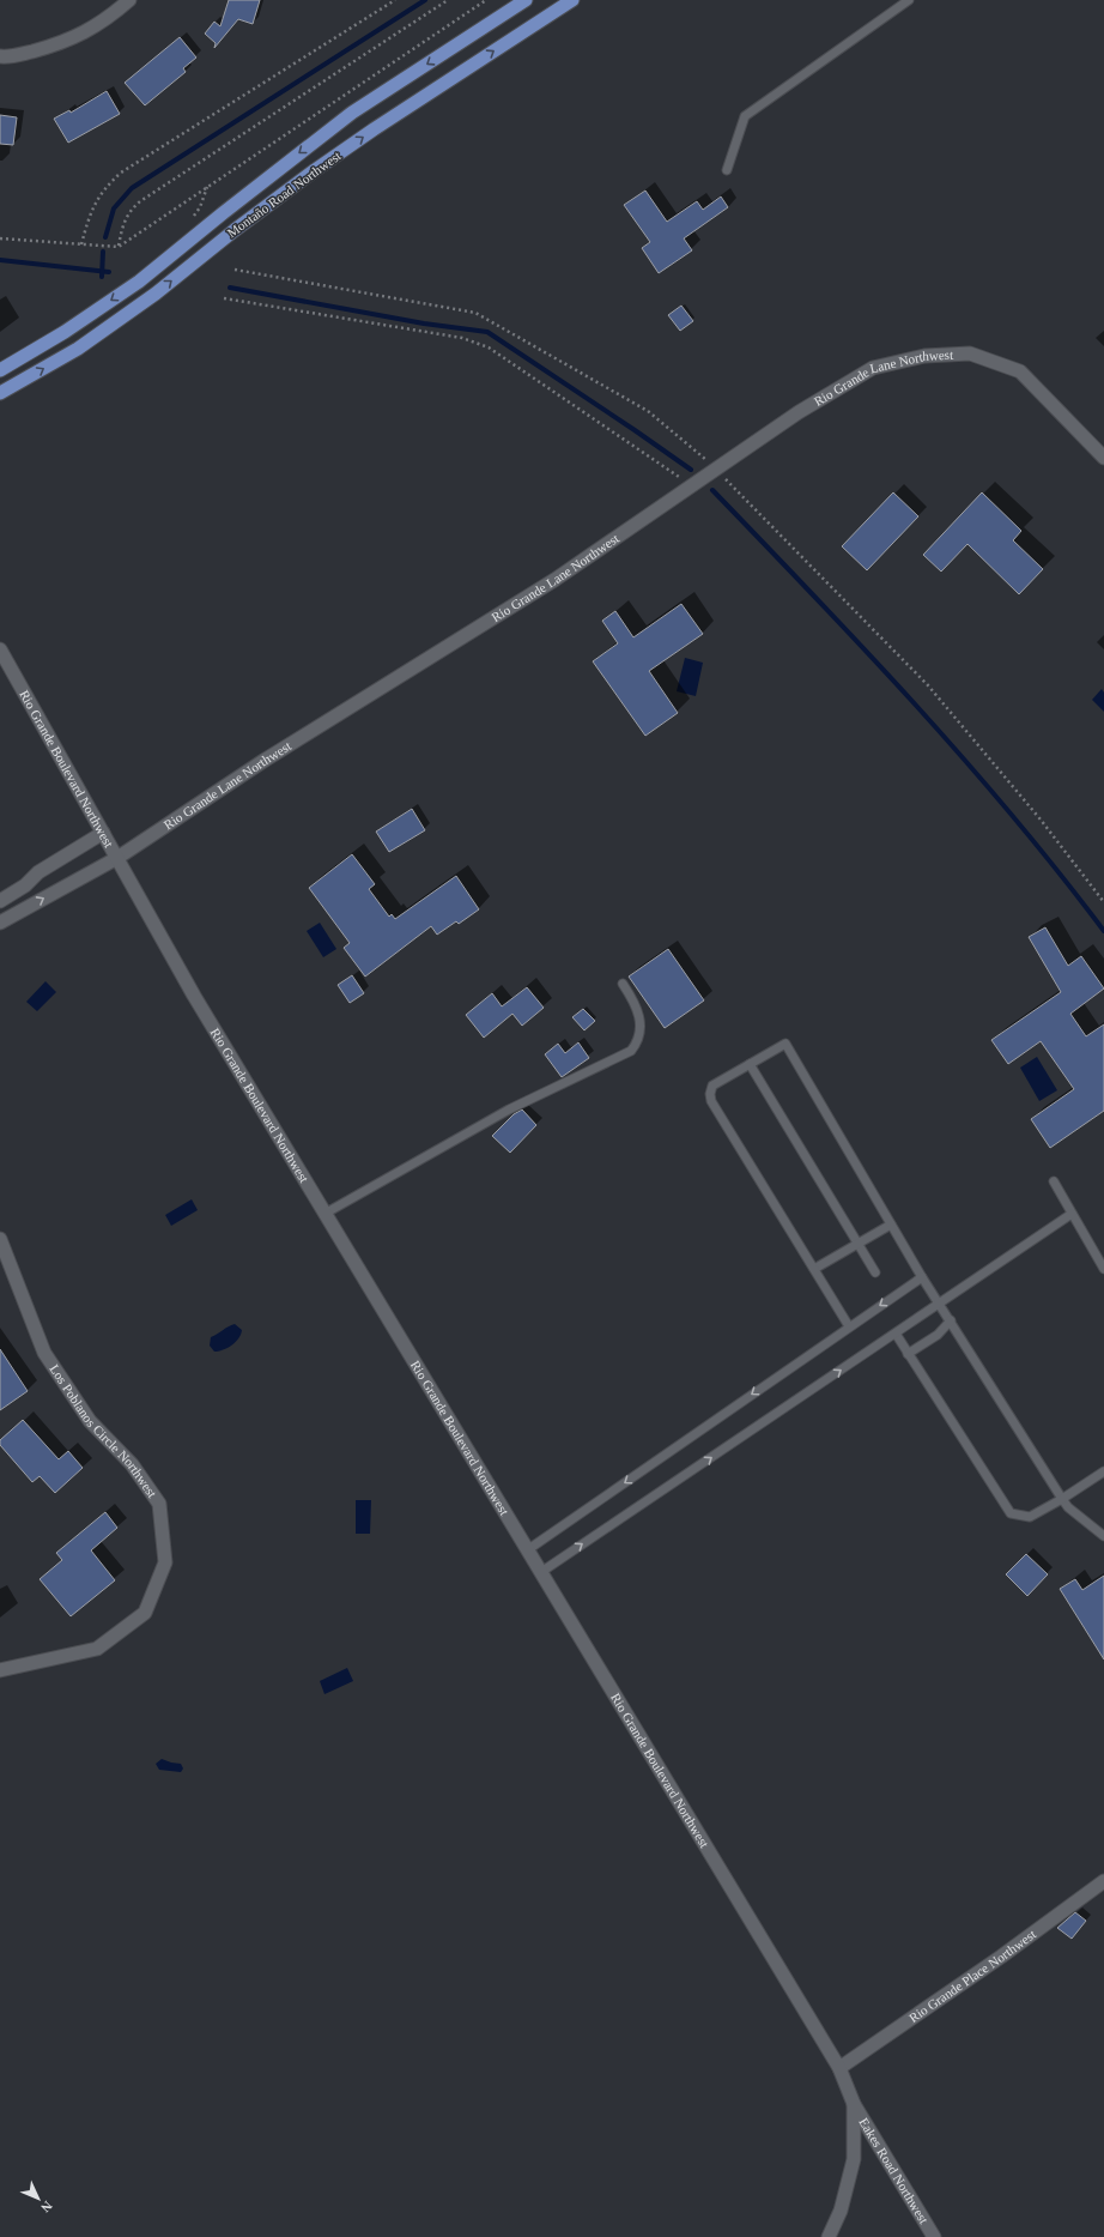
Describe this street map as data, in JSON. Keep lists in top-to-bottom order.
{
  "streets": {
    "main road": ["Montaño Road Northwest"],
    "street": [
      "Rio Grande Lane Northwest",
      "Rio Grande Boulevard Northwest",
      "Los Poblanos Circle Northwest",
      "Rio Grande Place Northwest",
      "Eakes Road Northwest"
    ]
  },
  "crossings": [
    ["Rio Grande Lane Northwest", "Rio Grande Boulevard Northwest"],
    ["Rio Grande Boulevard Northwest", "Rio Grande Place Northwest"],
    ["Rio Grande Boulevard Northwest", "Eakes Road Northwest"]
  ],
  "north": "bottom right"
}
